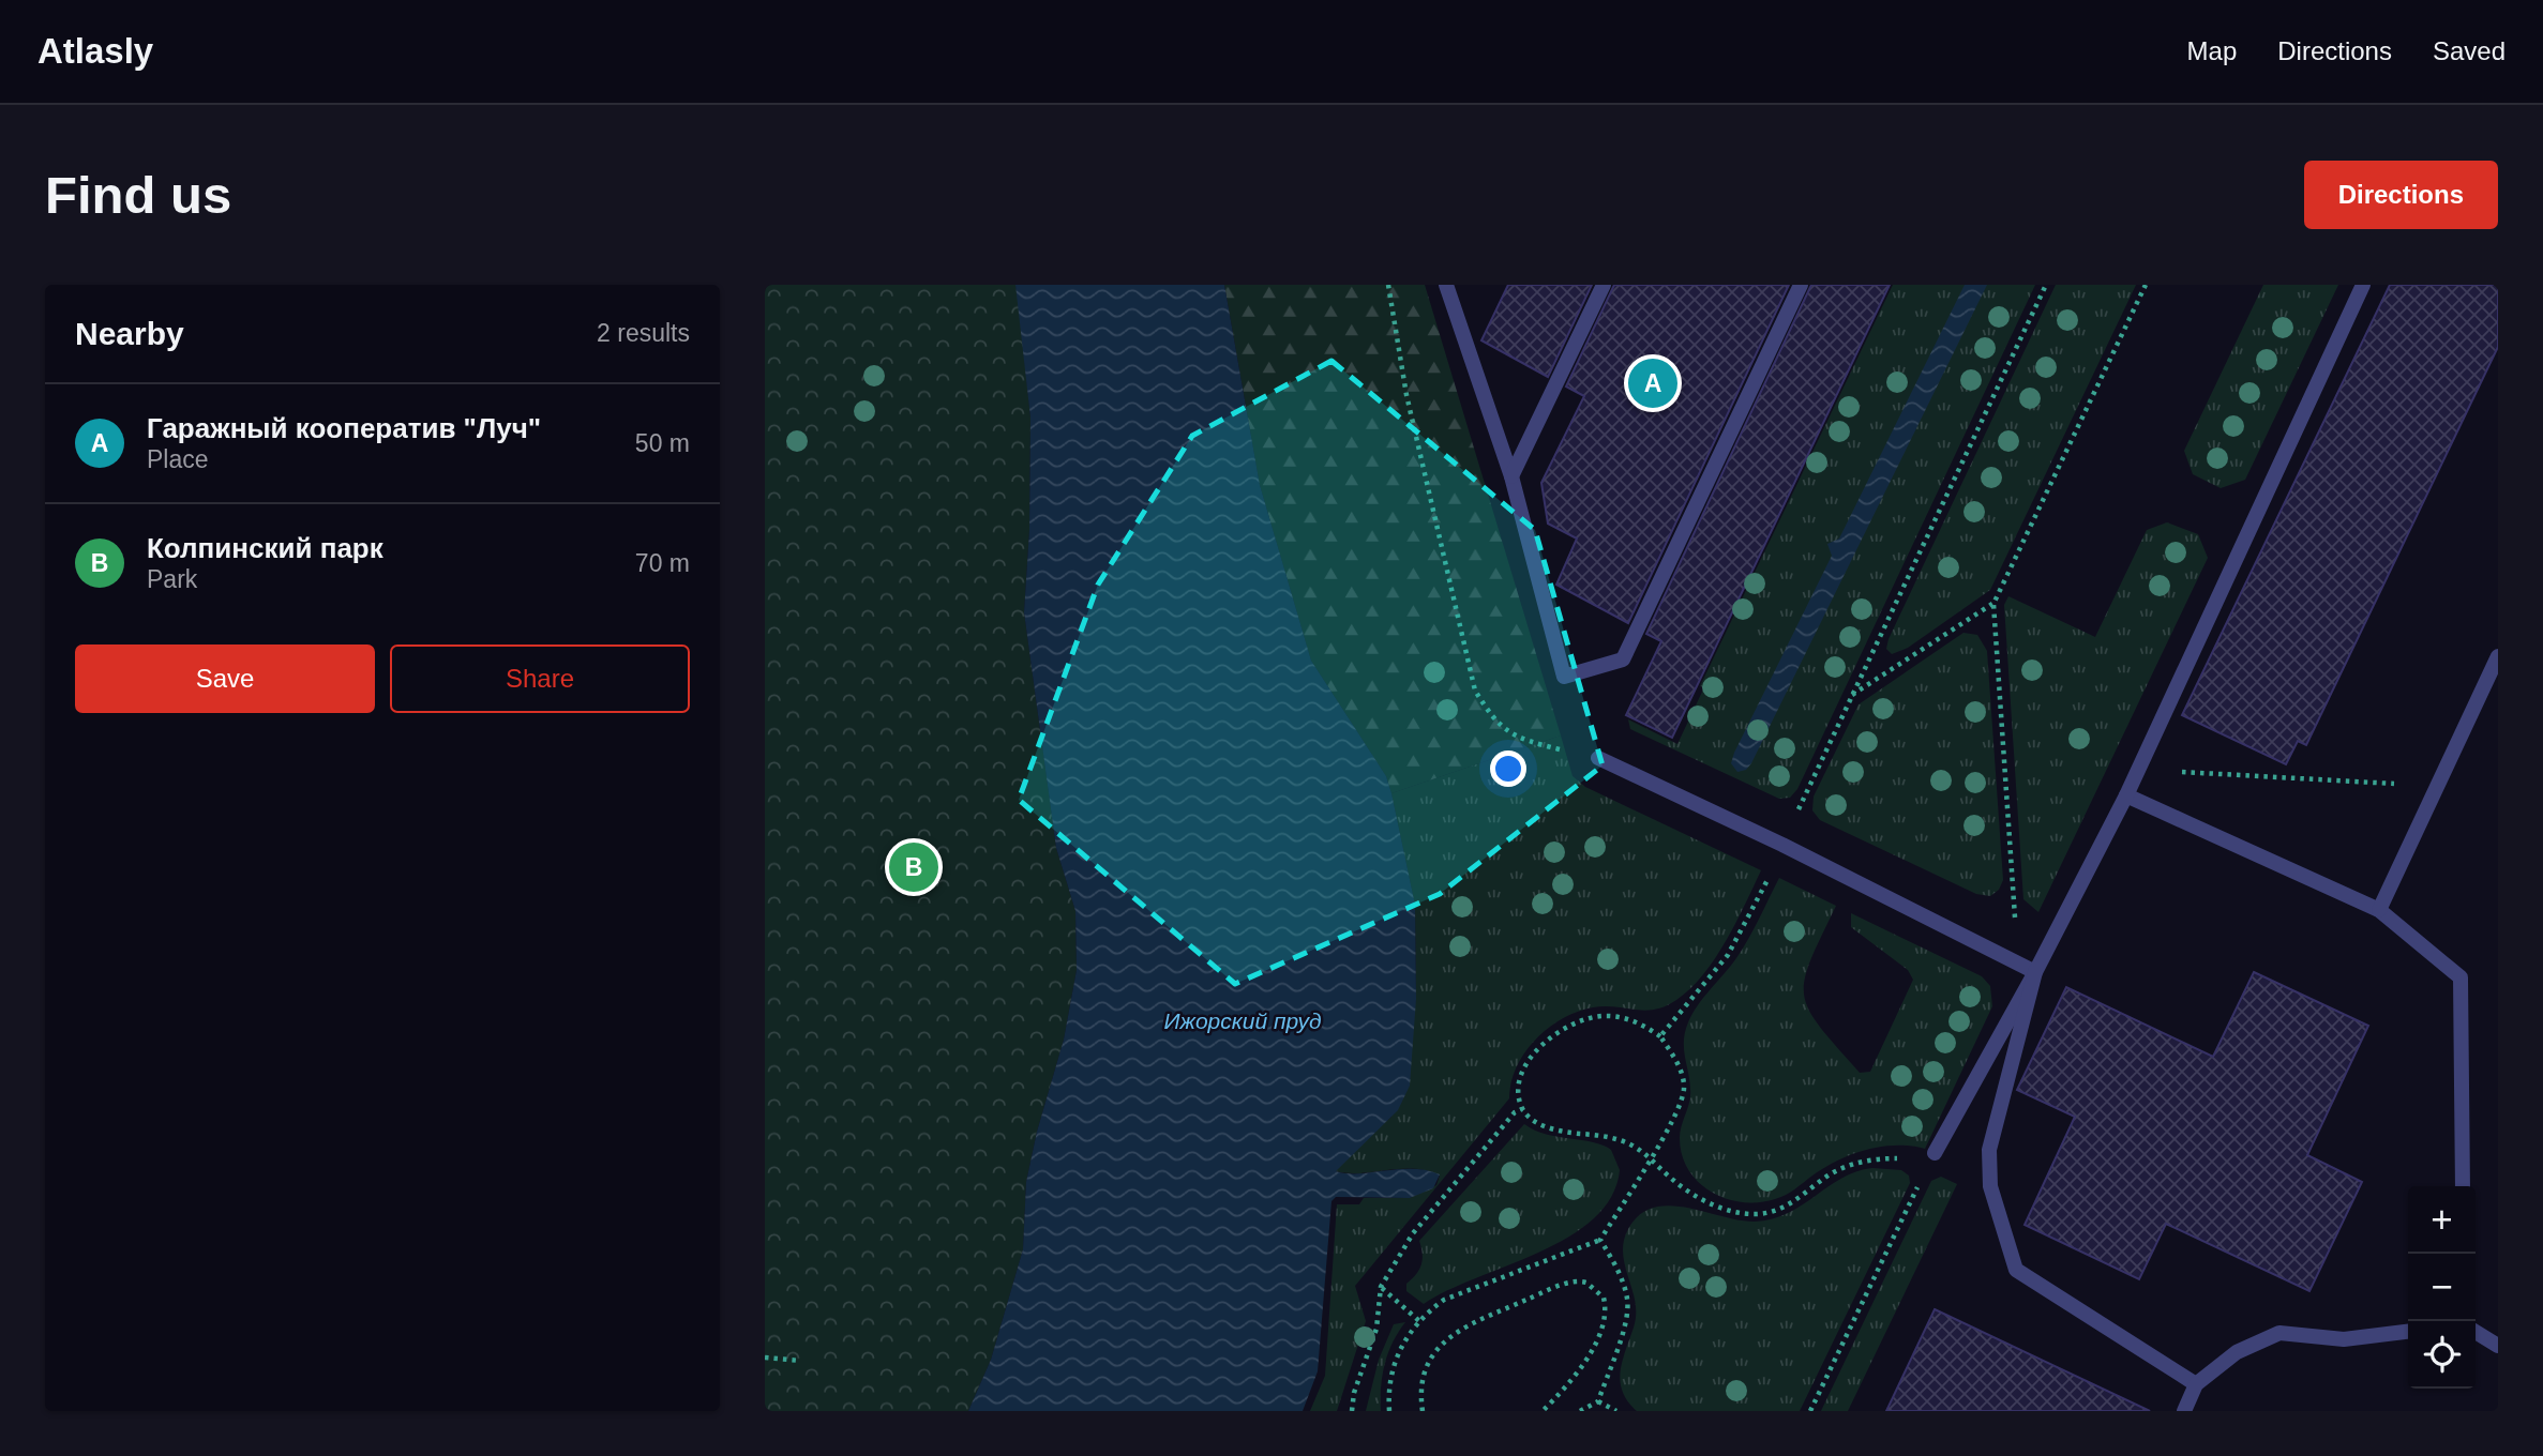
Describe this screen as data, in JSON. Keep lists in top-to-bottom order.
{
  "water": ["Ижорский пруд"],
  "page": {
    "header": "Atlasly",
    "nav": ["Map", "Directions", "Saved"],
    "buttons": [
      "Directions",
      ["Save", "Share"]
    ],
    "title": "Find us",
    "heading": ["Nearby", "2 results"],
    "pins": ["A", "B"],
    "list": [
      {
        "mark": "A",
        "name": "Гаражный кооператив \"Луч\"",
        "note": "Place",
        "value": "50 m"
      },
      {
        "mark": "B",
        "name": "Колпинский парк",
        "note": "Park",
        "value": "70 m"
      }
    ],
    "map_buttons": ["+", "−"]
  }
}
